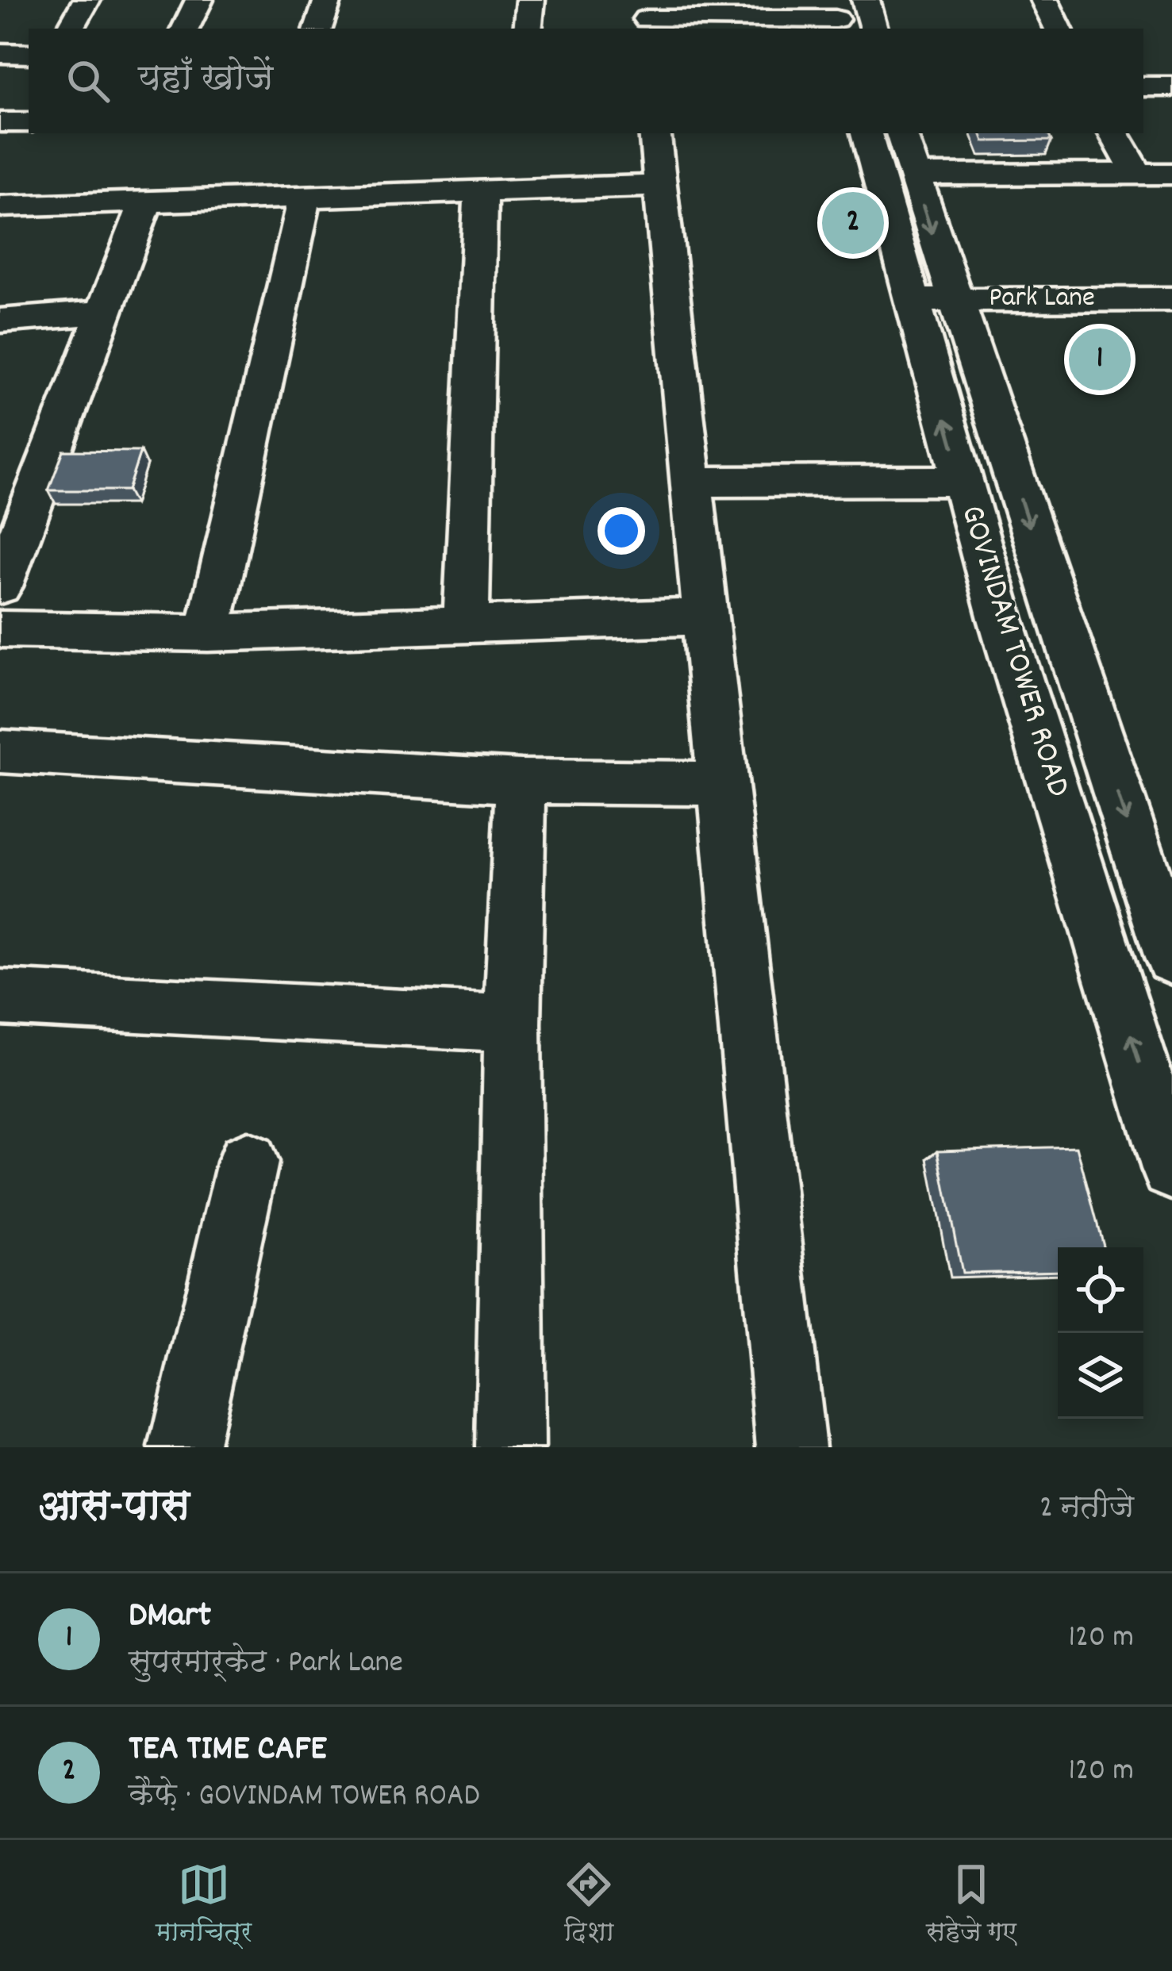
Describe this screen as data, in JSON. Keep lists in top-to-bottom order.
{
  "streets": {
    "street": ["Park Lane", "GOVINDAM TOWER ROAD"]
  },
  "crossings": [
    ["Park Lane", "GOVINDAM TOWER ROAD"]
  ],
  "page": {
    "search": "यहाँ खोजें",
    "pins": ["2", "1"],
    "heading": ["आस-पास", "2 नतीजे"],
    "list": [
      {
        "mark": "1",
        "name": "DMart",
        "note": "सुपरमार्केट · Park Lane",
        "value": "120 m"
      },
      {
        "mark": "2",
        "name": "TEA TIME CAFE",
        "note": "कैफ़े · GOVINDAM TOWER ROAD",
        "value": "120 m"
      }
    ],
    "nav": ["मानचित्र", "दिशा", "सहेजे गए"]
  }
}
